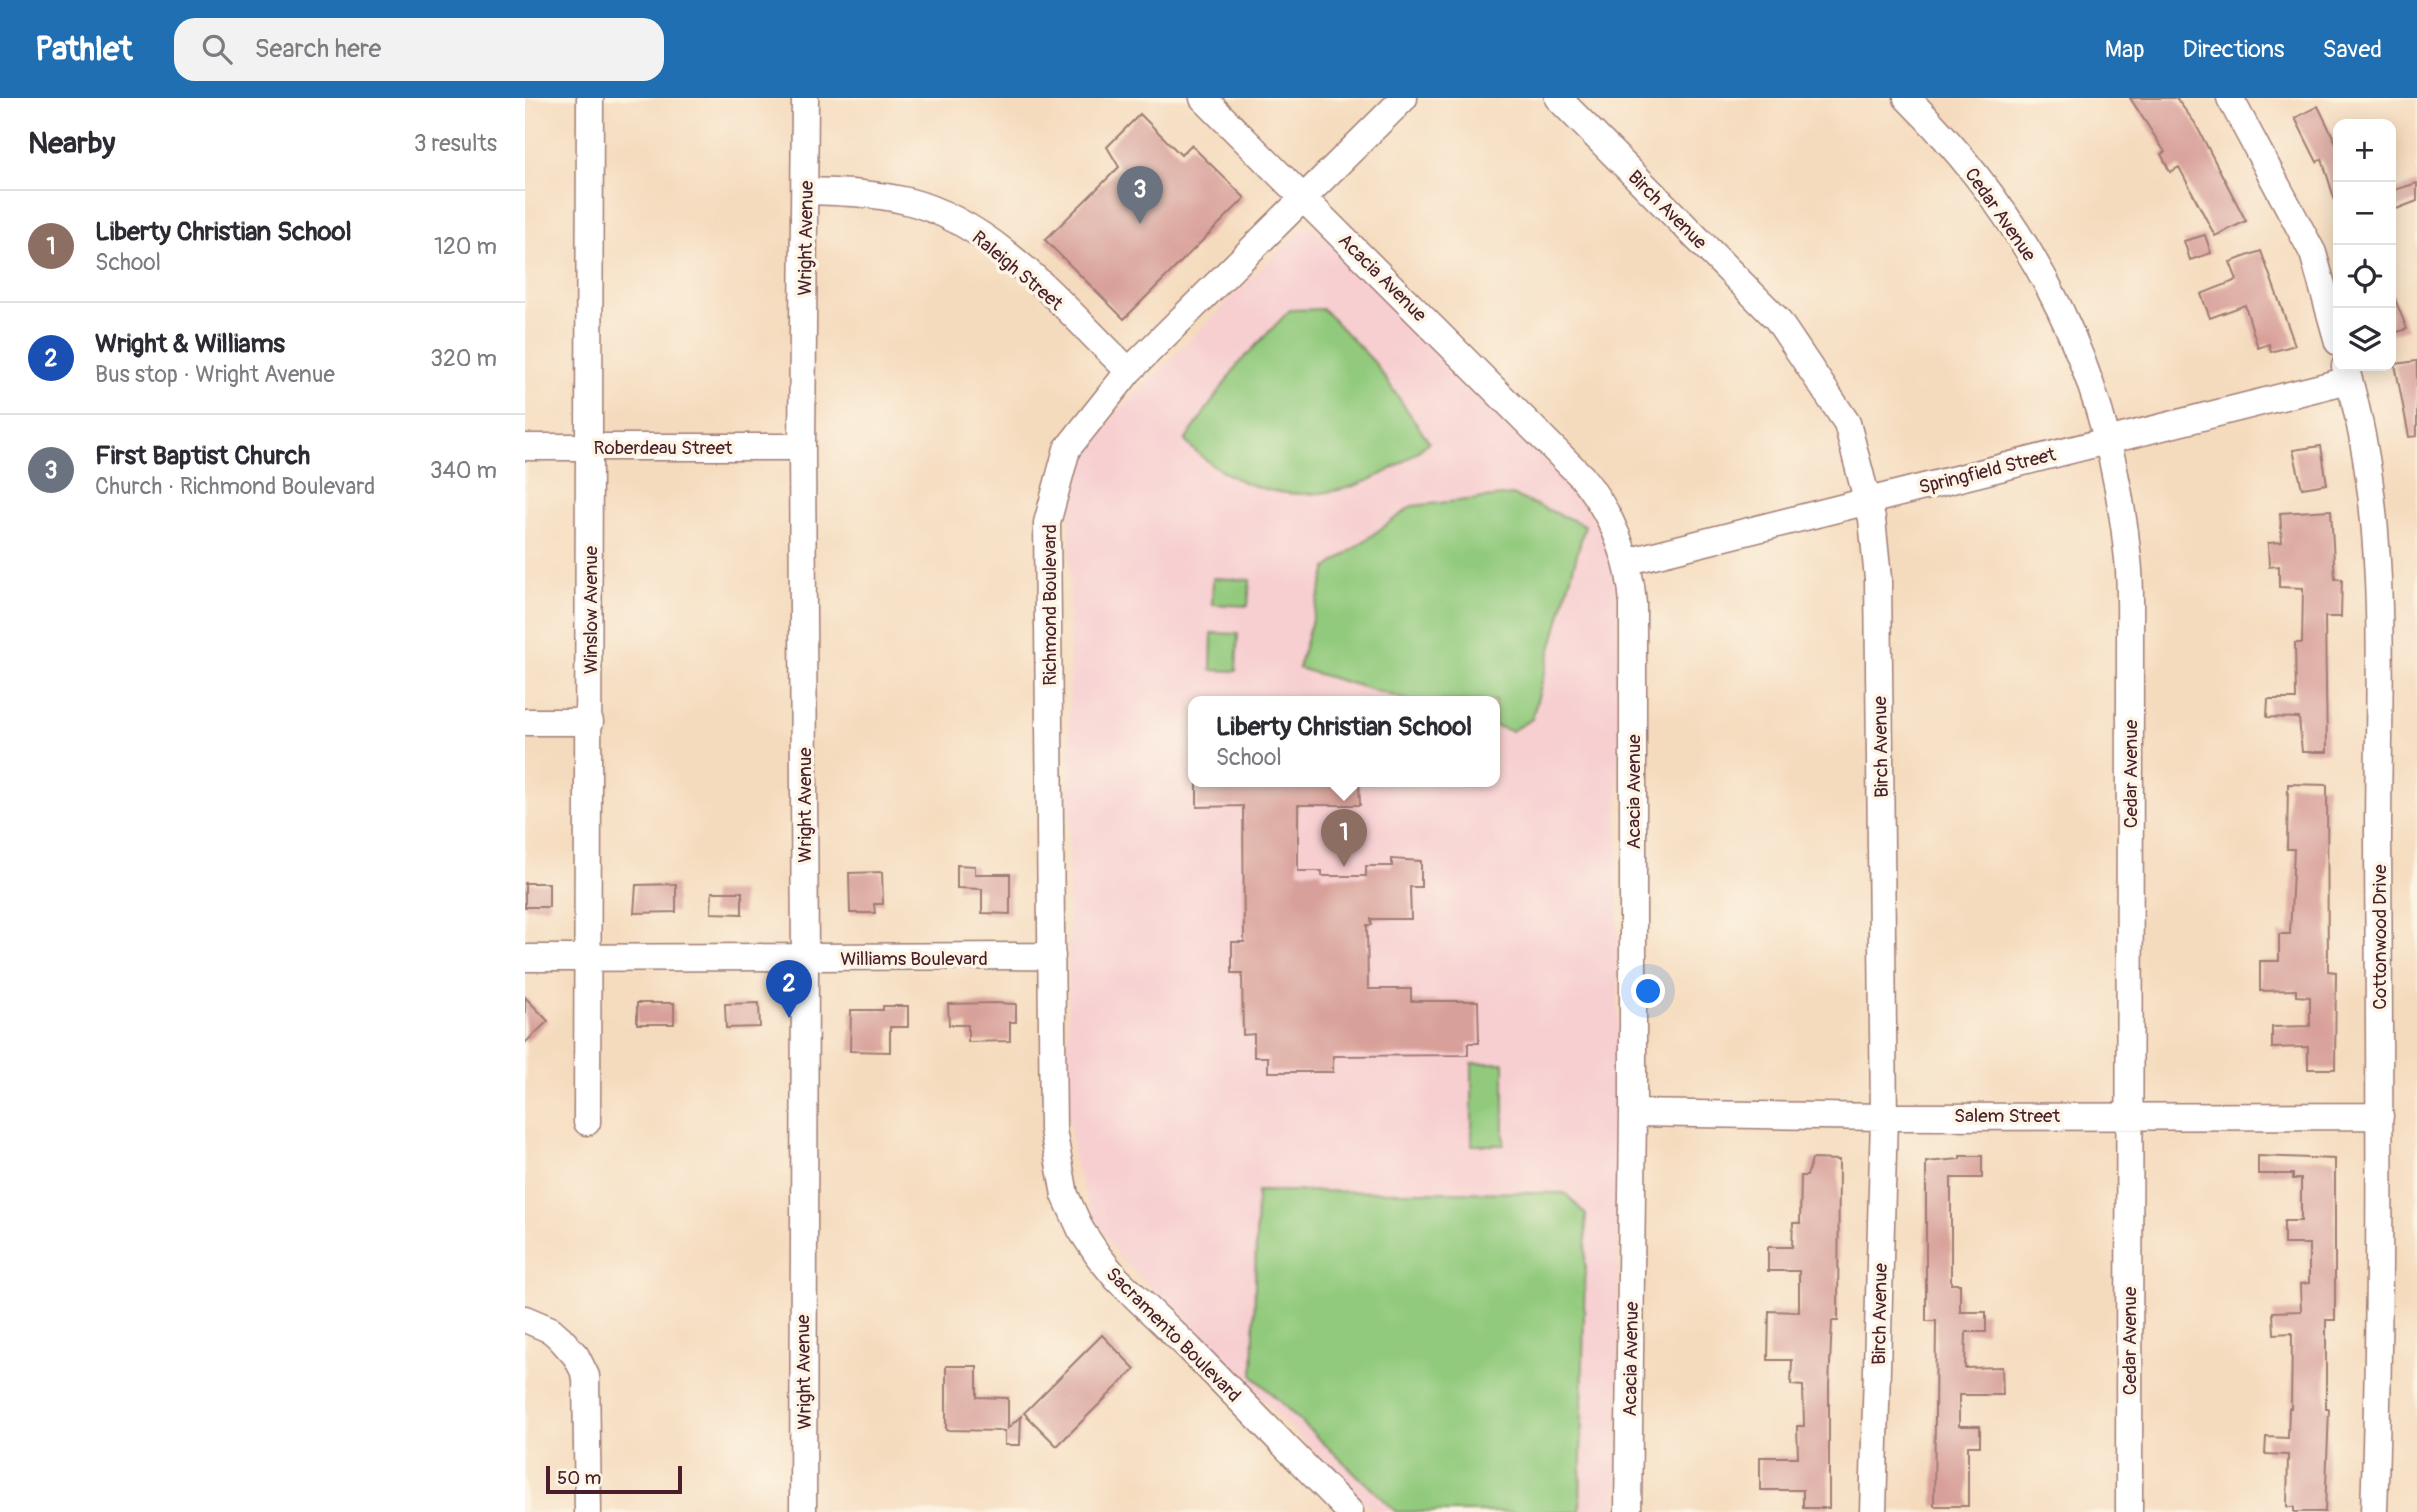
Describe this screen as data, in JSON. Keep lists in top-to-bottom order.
{
  "streets": {
    "street": [
      "Birch Avenue",
      "Cedar Avenue",
      "Wright Avenue",
      "Raleigh Street",
      "Acacia Avenue",
      "Roberdeau Street",
      "Springfield Street",
      "Richmond Boulevard",
      "Winslow Avenue",
      "Cottonwood Drive",
      "Williams Boulevard",
      "Salem Street",
      "Sacramento Boulevard"
    ]
  },
  "crossings": [
    ["Birch Avenue", "Springfield Street"],
    ["Birch Avenue", "Salem Street"],
    ["Cedar Avenue", "Springfield Street"],
    ["Cedar Avenue", "Salem Street"],
    ["Wright Avenue", "Raleigh Street"],
    ["Wright Avenue", "Roberdeau Street"],
    ["Wright Avenue", "Williams Boulevard"],
    ["Raleigh Street", "Richmond Boulevard"],
    ["Acacia Avenue", "Springfield Street"],
    ["Acacia Avenue", "Richmond Boulevard"],
    ["Acacia Avenue", "Salem Street"],
    ["Roberdeau Street", "Winslow Avenue"],
    ["Springfield Street", "Cottonwood Drive"],
    ["Richmond Boulevard", "Williams Boulevard"],
    ["Richmond Boulevard", "Sacramento Boulevard"],
    ["Winslow Avenue", "Williams Boulevard"],
    ["Cottonwood Drive", "Salem Street"],
    ["Williams Boulevard", "Sacramento Boulevard"]
  ],
  "scale_bar": "50 m",
  "page": {
    "header": "Pathlet",
    "search": "Search here",
    "nav": ["Map", "Directions", "Saved"],
    "heading": ["Nearby", "3 results"],
    "map_buttons": ["+", "−"],
    "pins": ["3", "1", "2"],
    "list": [
      {
        "mark": "1",
        "name": "Liberty Christian School",
        "note": "School",
        "value": "120 m"
      },
      {
        "mark": "2",
        "name": "Wright & Williams",
        "note": "Bus stop · Wright Avenue",
        "value": "320 m"
      },
      {
        "mark": "3",
        "name": "First Baptist Church",
        "note": "Church · Richmond Boulevard",
        "value": "340 m"
      }
    ],
    "popup": ["Liberty Christian School", "School"],
    "scale": "50 m"
  }
}
